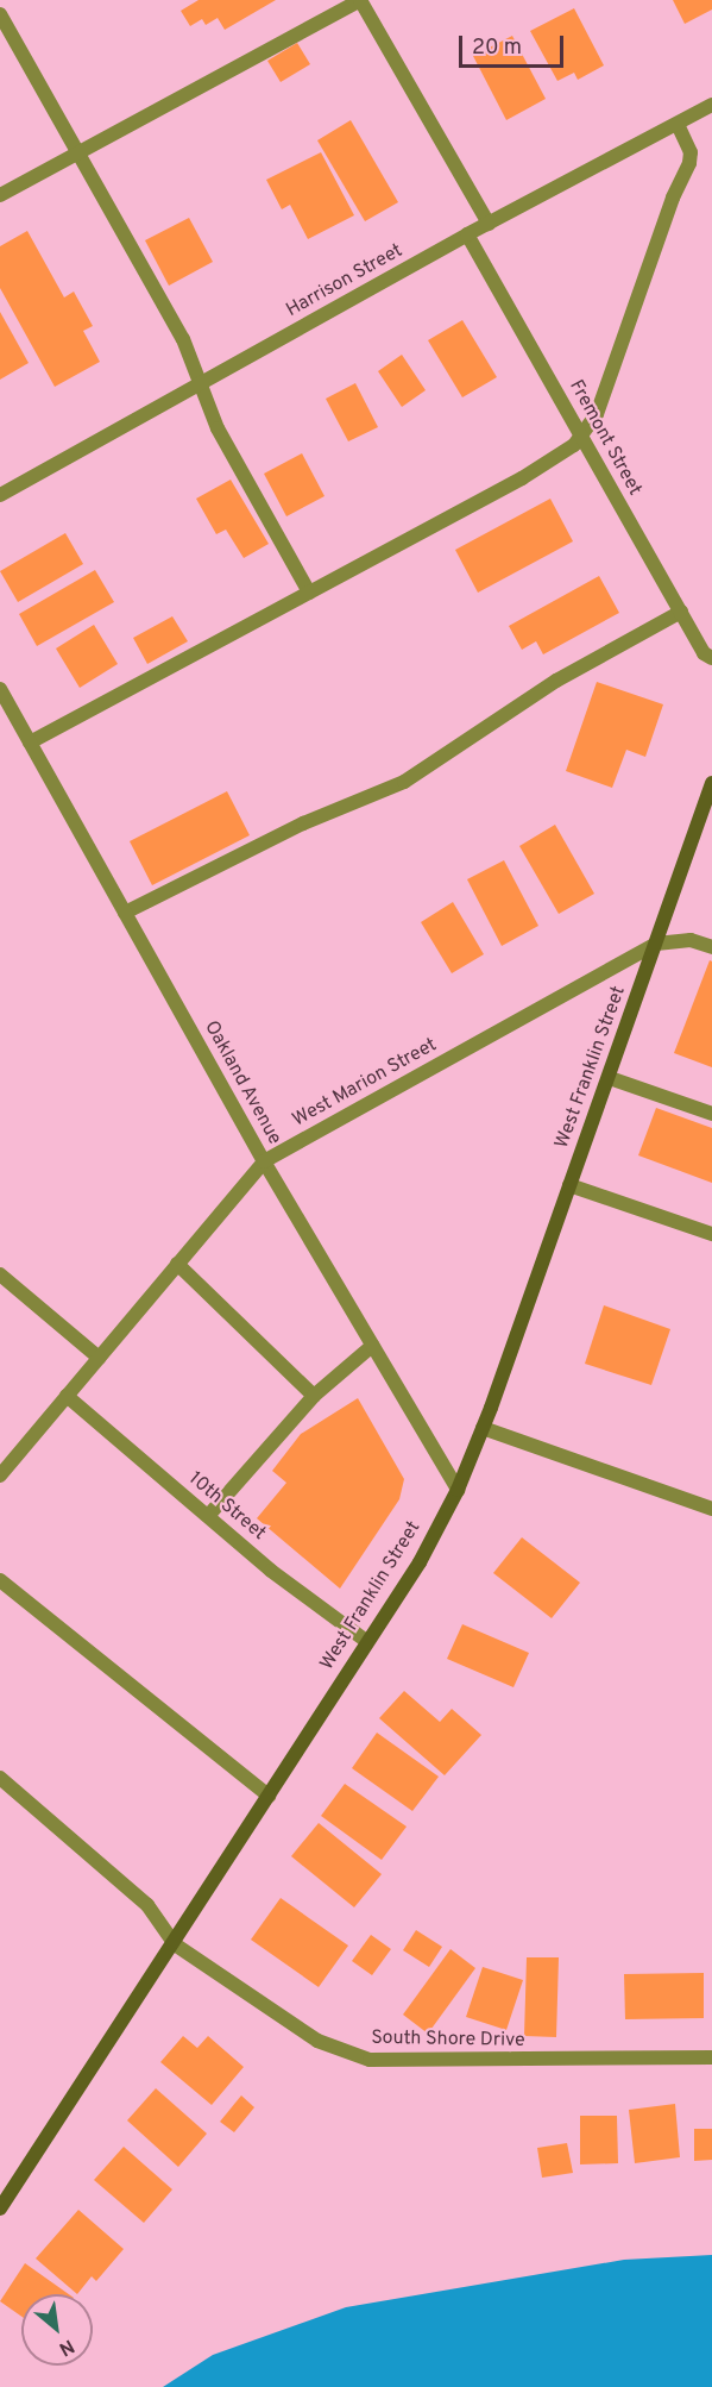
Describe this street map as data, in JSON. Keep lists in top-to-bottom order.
{
  "streets": {
    "main road": ["West Franklin Street"],
    "street": [
      "Harrison Street",
      "Fremont Street",
      "Oakland Avenue",
      "West Marion Street",
      "10th Street",
      "South Shore Drive"
    ]
  },
  "crossings": [
    ["Harrison Street", "Fremont Street"],
    ["West Franklin Street", "Oakland Avenue"],
    ["West Franklin Street", "West Marion Street"],
    ["West Franklin Street", "10th Street"],
    ["West Franklin Street", "South Shore Drive"],
    ["Oakland Avenue", "West Marion Street"],
    ["West Marion Street", "10th Street"]
  ],
  "scale_bar": "20 m",
  "north": "bottom right"
}
